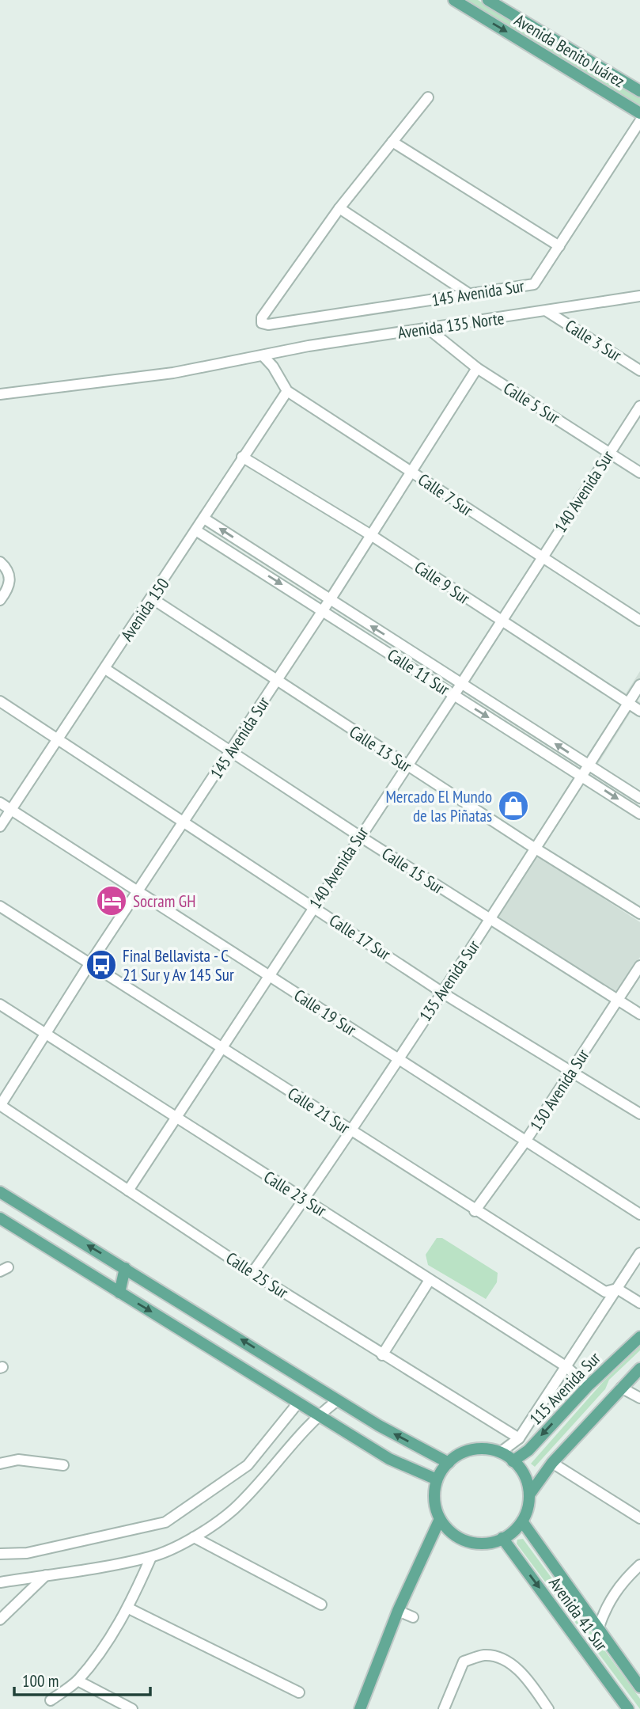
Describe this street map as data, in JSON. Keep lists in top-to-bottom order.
{
  "streets": {
    "main road": ["Avenida Benito Juárez", "115 Avenida Sur", "Avenida 41 Sur"],
    "street": [
      "145 Avenida Sur",
      "Avenida 135 Norte",
      "Calle 3 Sur",
      "Calle 5 Sur",
      "140 Avenida Sur",
      "Calle 7 Sur",
      "Calle 9 Sur",
      "Avenida 150",
      "Calle 11 Sur",
      "Calle 13 Sur",
      "Calle 15 Sur",
      "Calle 17 Sur",
      "135 Avenida Sur",
      "Calle 19 Sur",
      "130 Avenida Sur",
      "Calle 21 Sur",
      "Calle 23 Sur",
      "Calle 25 Sur"
    ]
  },
  "crossings": [
    ["145 Avenida Sur", "Calle 5 Sur"],
    ["145 Avenida Sur", "Calle 7 Sur"],
    ["145 Avenida Sur", "Calle 9 Sur"],
    ["145 Avenida Sur", "Calle 11 Sur"],
    ["145 Avenida Sur", "Calle 13 Sur"],
    ["145 Avenida Sur", "Calle 15 Sur"],
    ["145 Avenida Sur", "Calle 17 Sur"],
    ["145 Avenida Sur", "Calle 19 Sur"],
    ["145 Avenida Sur", "Calle 21 Sur"],
    ["145 Avenida Sur", "Calle 23 Sur"],
    ["145 Avenida Sur", "Calle 25 Sur"],
    ["Avenida 135 Norte", "Calle 3 Sur"],
    ["Avenida 135 Norte", "Calle 5 Sur"],
    ["Avenida 135 Norte", "Calle 7 Sur"],
    ["Calle 5 Sur", "140 Avenida Sur"],
    ["140 Avenida Sur", "Calle 7 Sur"],
    ["140 Avenida Sur", "Calle 9 Sur"],
    ["140 Avenida Sur", "Calle 11 Sur"],
    ["140 Avenida Sur", "Calle 13 Sur"],
    ["140 Avenida Sur", "Calle 15 Sur"],
    ["140 Avenida Sur", "Calle 17 Sur"],
    ["140 Avenida Sur", "Calle 19 Sur"],
    ["140 Avenida Sur", "Calle 21 Sur"],
    ["140 Avenida Sur", "Calle 23 Sur"],
    ["140 Avenida Sur", "Calle 25 Sur"],
    ["Calle 7 Sur", "Avenida 150"],
    ["Calle 9 Sur", "Avenida 150"],
    ["Calle 9 Sur", "135 Avenida Sur"],
    ["Avenida 150", "Calle 11 Sur"],
    ["Avenida 150", "Calle 13 Sur"],
    ["Avenida 150", "Calle 15 Sur"],
    ["Avenida 150", "Calle 17 Sur"],
    ["Avenida 150", "Calle 19 Sur"],
    ["Calle 11 Sur", "135 Avenida Sur"],
    ["Calle 13 Sur", "135 Avenida Sur"],
    ["Calle 15 Sur", "135 Avenida Sur"],
    ["Calle 15 Sur", "130 Avenida Sur"],
    ["Calle 17 Sur", "135 Avenida Sur"],
    ["Calle 17 Sur", "130 Avenida Sur"],
    ["135 Avenida Sur", "Calle 19 Sur"],
    ["135 Avenida Sur", "Calle 21 Sur"],
    ["135 Avenida Sur", "Calle 23 Sur"],
    ["135 Avenida Sur", "Calle 25 Sur"],
    ["Calle 19 Sur", "130 Avenida Sur"],
    ["130 Avenida Sur", "Calle 21 Sur"],
    ["Calle 23 Sur", "115 Avenida Sur"],
    ["115 Avenida Sur", "Avenida 41 Sur"]
  ],
  "places": {
    "shop": ["Mercado El Mundo de las Piñatas"],
    "hotel": ["Socram GH"],
    "bus stop": ["Final Bellavista - C 21 Sur y Av 145 Sur"]
  },
  "scale_bar": "100 m"
}
